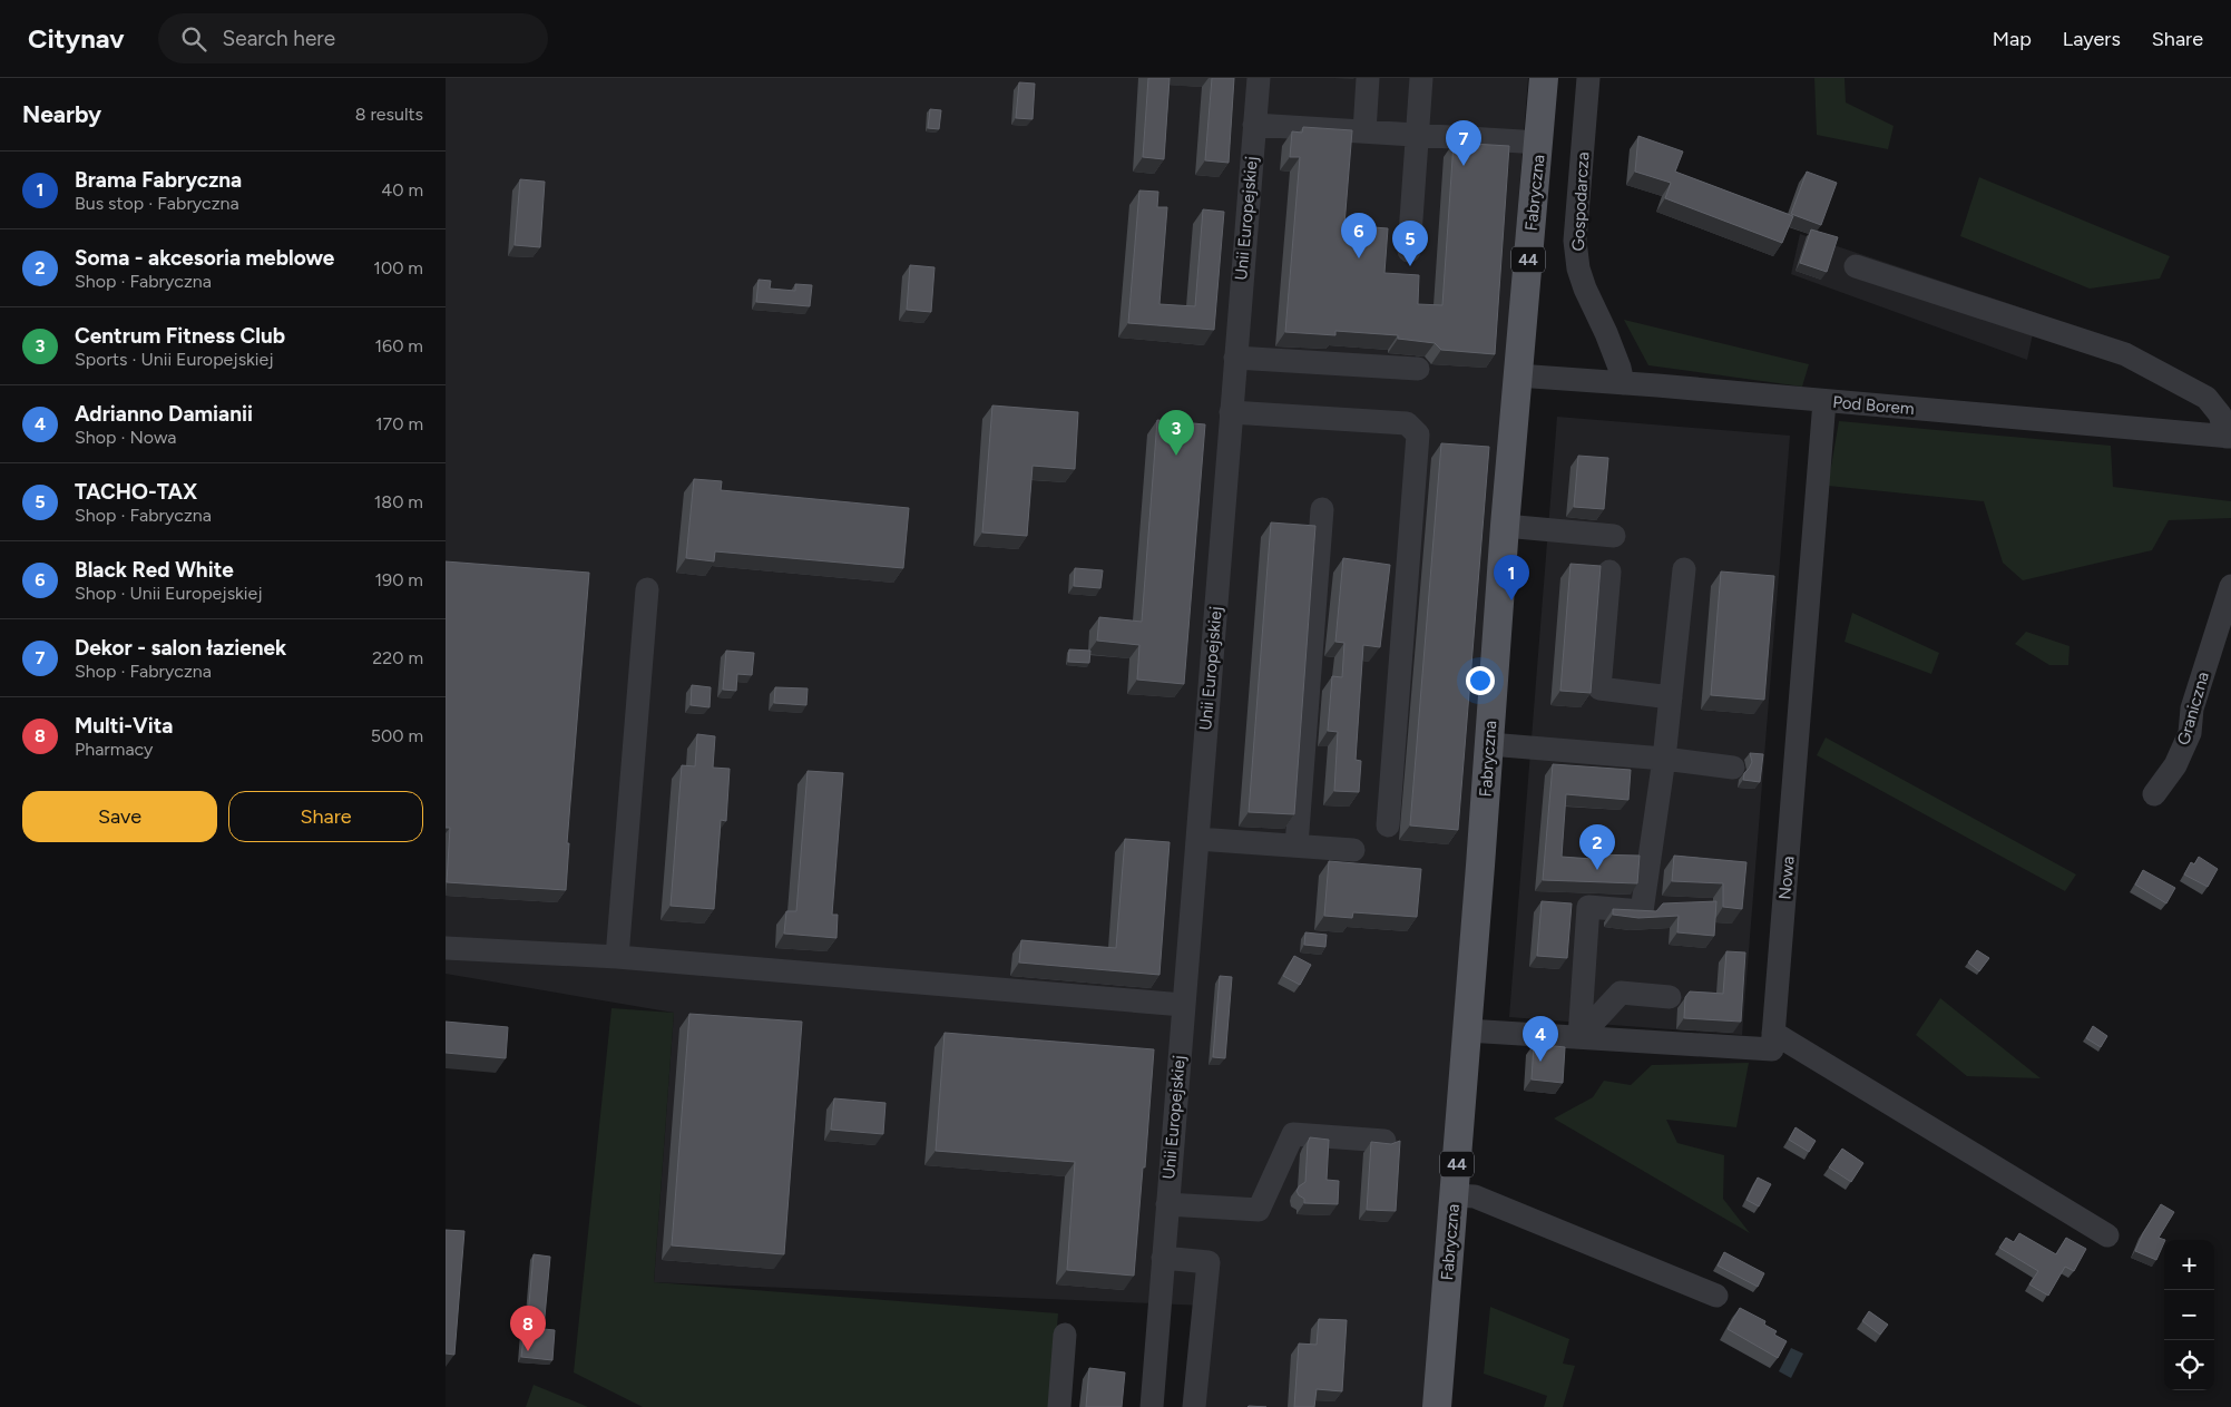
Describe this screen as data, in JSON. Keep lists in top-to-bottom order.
{
  "streets": {
    "main road": ["Fabryczna", "44"],
    "street": [
      "Gospodarcza",
      "Unii Europejskiej",
      "Pod Borem",
      "Graniczna",
      "Nowa"
    ]
  },
  "crossings": [
    ["Fabryczna", "Pod Borem"],
    ["Gospodarcza", "Pod Borem"],
    ["Pod Borem", "Nowa"]
  ],
  "page": {
    "header": "Citynav",
    "search": "Search here",
    "nav": ["Map", "Layers", "Share"],
    "heading": ["Nearby", "8 results"],
    "pins": [
      "7",
      "6",
      "5",
      "3",
      "1",
      "2",
      "4",
      "8"
    ],
    "list": [
      {
        "mark": "1",
        "name": "Brama Fabryczna",
        "note": "Bus stop · Fabryczna",
        "value": "40 m"
      },
      {
        "mark": "2",
        "name": "Soma - akcesoria meblowe",
        "note": "Shop · Fabryczna",
        "value": "100 m"
      },
      {
        "mark": "3",
        "name": "Centrum Fitness Club",
        "note": "Sports · Unii Europejskiej",
        "value": "160 m"
      },
      {
        "mark": "4",
        "name": "Adrianno Damianii",
        "note": "Shop · Nowa",
        "value": "170 m"
      },
      {
        "mark": "5",
        "name": "TACHO-TAX",
        "note": "Shop · Fabryczna",
        "value": "180 m"
      },
      {
        "mark": "6",
        "name": "Black Red White",
        "note": "Shop · Unii Europejskiej",
        "value": "190 m"
      },
      {
        "mark": "7",
        "name": "Dekor - salon łazienek",
        "note": "Shop · Fabryczna",
        "value": "220 m"
      },
      {
        "mark": "8",
        "name": "Multi-Vita",
        "note": "Pharmacy",
        "value": "500 m"
      }
    ],
    "buttons": ["Save", "Share"],
    "map_buttons": ["+", "−"]
  }
}
